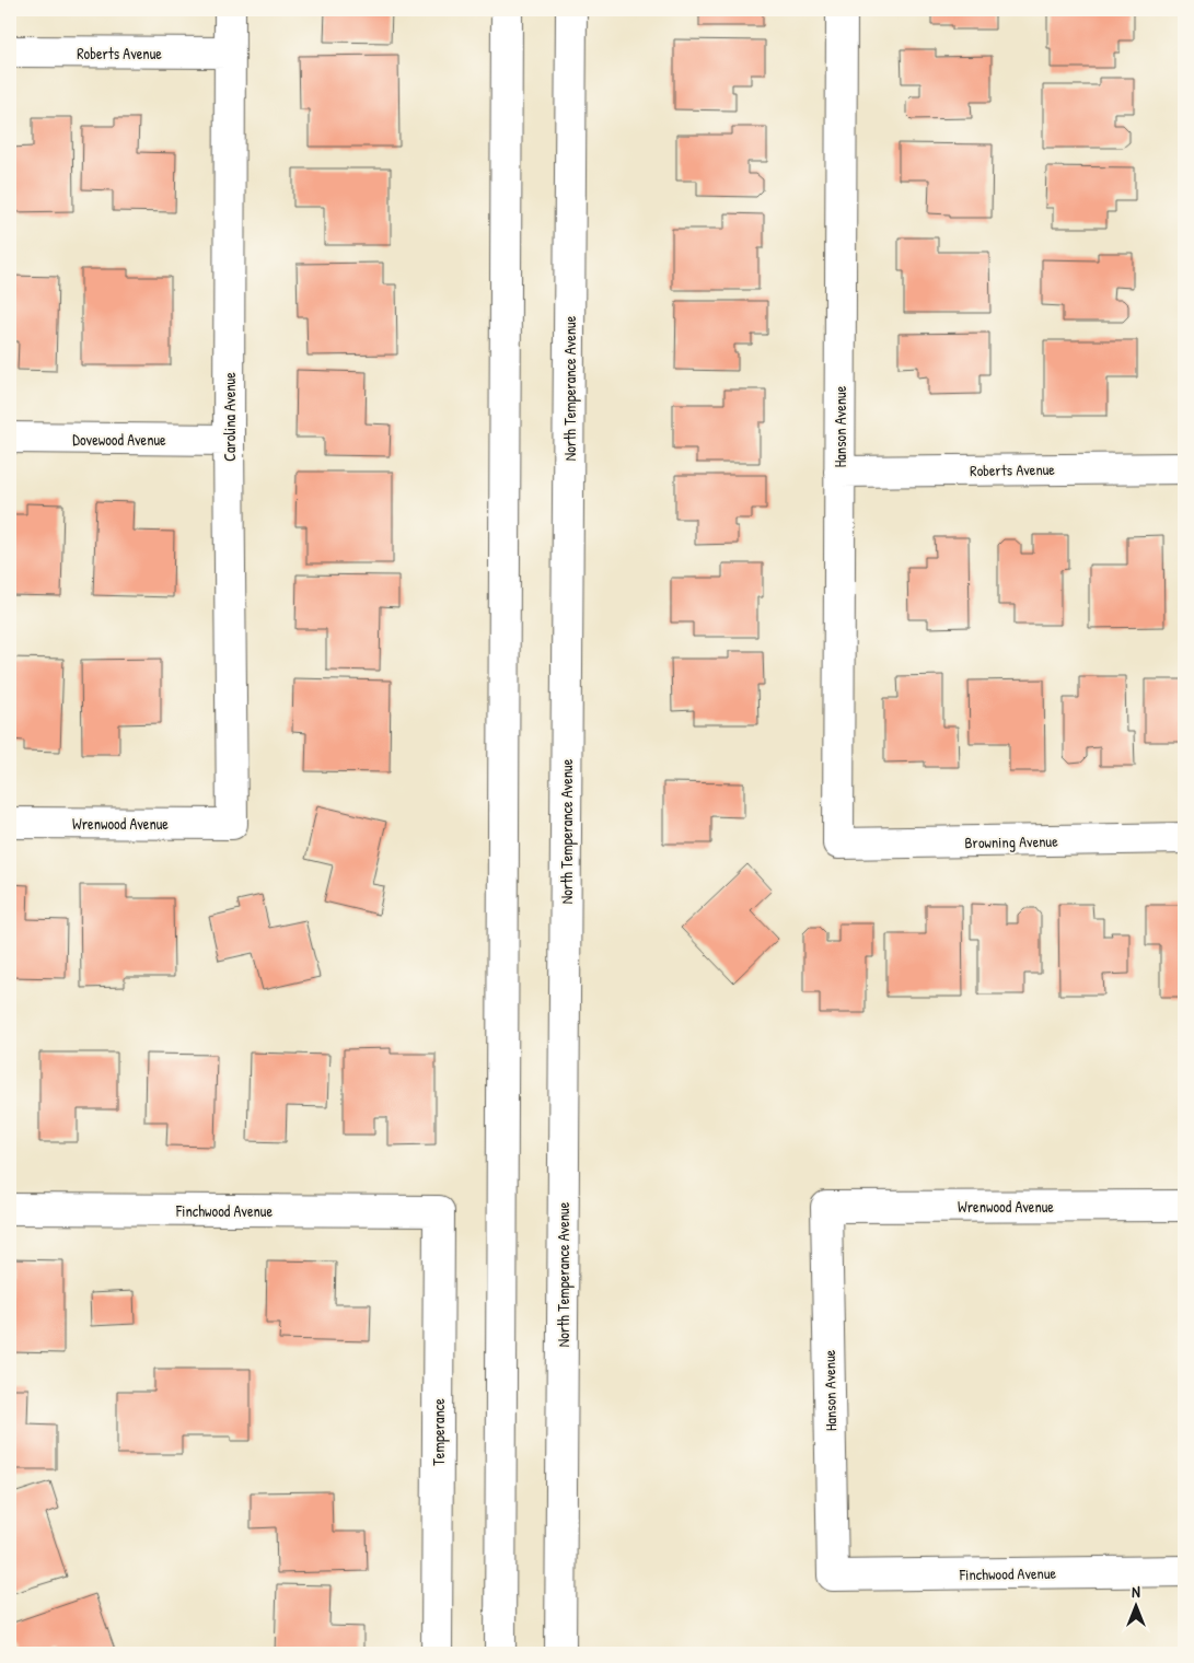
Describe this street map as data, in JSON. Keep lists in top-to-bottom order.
{
  "streets": {
    "street": [
      "Roberts Avenue",
      "North Temperance Avenue",
      "Carolina Avenue",
      "Hanson Avenue",
      "Dovewood Avenue",
      "Wrenwood Avenue",
      "Browning Avenue",
      "Finchwood Avenue",
      "Temperance"
    ]
  },
  "crossings": [
    ["Roberts Avenue", "Carolina Avenue"],
    ["Roberts Avenue", "Hanson Avenue"],
    ["Carolina Avenue", "Dovewood Avenue"],
    ["Carolina Avenue", "Wrenwood Avenue"],
    ["Hanson Avenue", "Wrenwood Avenue"],
    ["Hanson Avenue", "Browning Avenue"],
    ["Hanson Avenue", "Finchwood Avenue"],
    ["Finchwood Avenue", "Temperance"]
  ],
  "north": "top"
}
